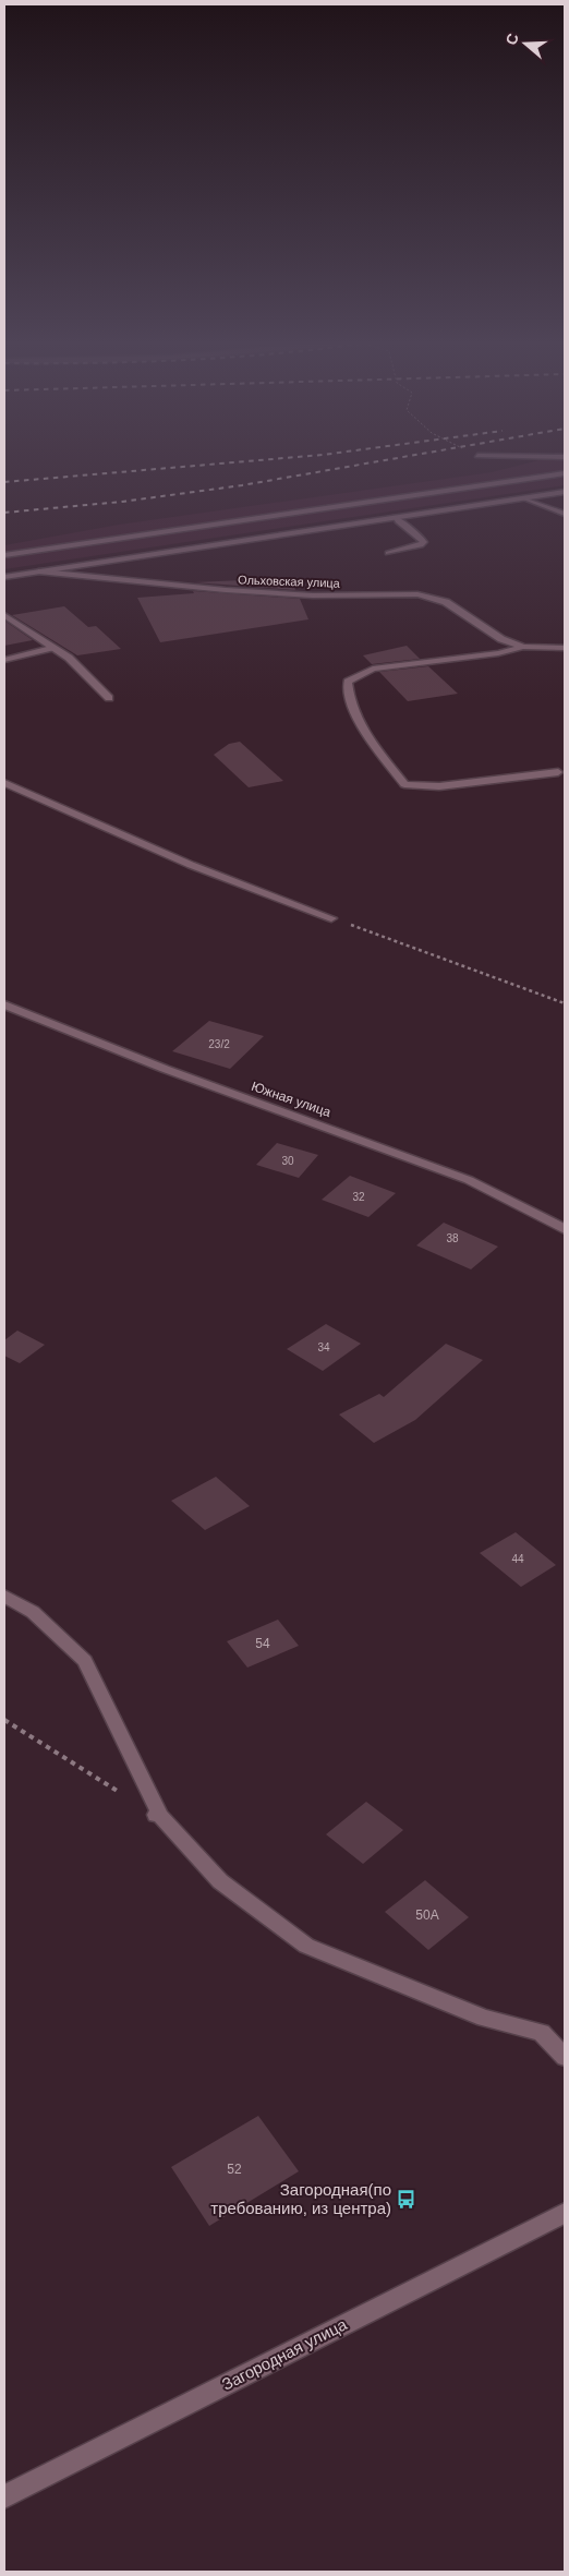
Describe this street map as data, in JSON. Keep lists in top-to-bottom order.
{
  "streets": {
    "street": ["Ольховская улица", "Южная улица", "Загородная улица"]
  },
  "places": {
    "bus stop": ["Загородная(по требованию, из центра)"]
  },
  "house_numbers": [
    "23/2",
    "30",
    "32",
    "38",
    "34",
    "44",
    "54",
    "50А",
    "52"
  ],
  "north": "left"
}
